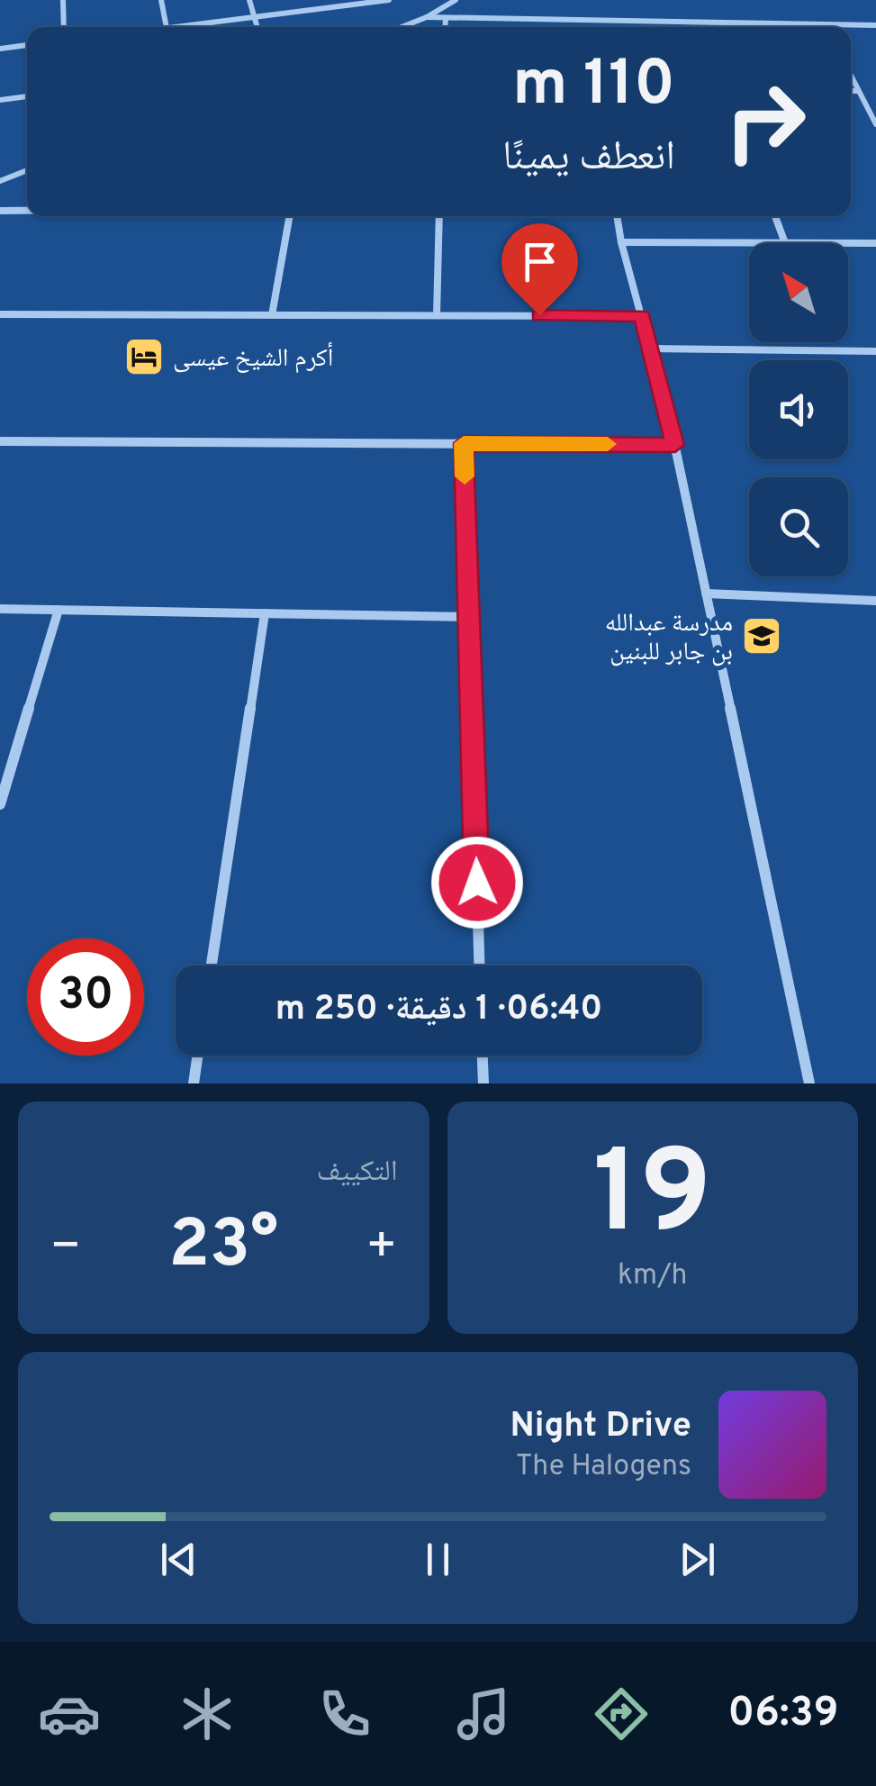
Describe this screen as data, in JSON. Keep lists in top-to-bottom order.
{
  "places": {
    "hotel": ["أكرم الشيخ عيسى"],
    "school or university": ["مدرسة عبدالله بن جابر للبنين"]
  },
  "north": "top left",
  "page": {
    "turn": ["110 m", "انعطف يمينًا"],
    "limit": "30",
    "trip": "06:40 · 1 دقيقة · 250 m",
    "tile": [
      ["19", "km/h"],
      "التكييف"
    ],
    "heat": ["−", "23°", "+"],
    "song": ["Night Drive", "The Halogens"],
    "tabs": "06:39"
  }
}
